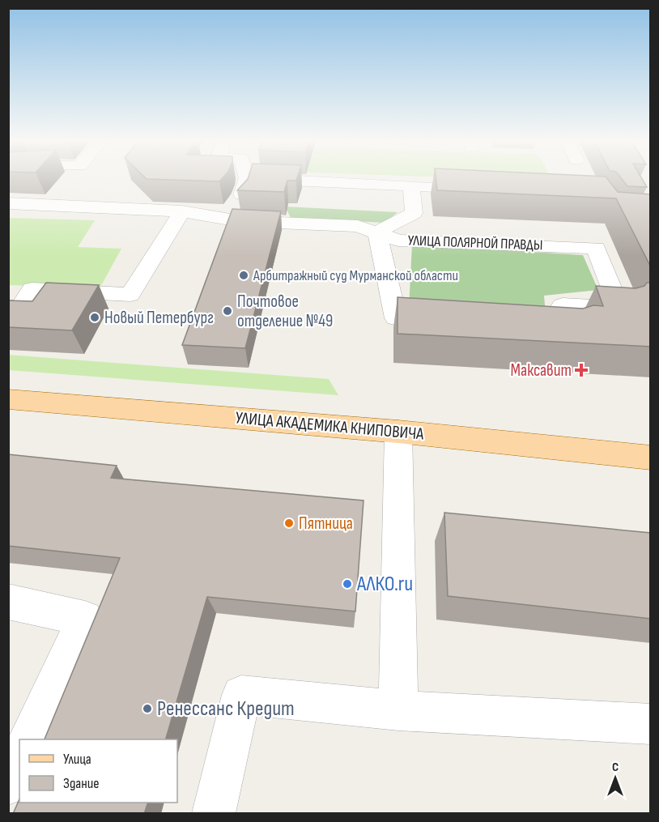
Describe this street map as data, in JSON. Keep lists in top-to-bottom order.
{
  "streets": {
    "main road": ["УЛИЦА АКАДЕМИКА КНИПОВИЧА"],
    "street": ["УЛИЦА ПОЛЯРНОЙ ПРАВДЫ"]
  },
  "places": {
    "other": [
      "Арбитражный суд Мурманской области",
      "Почтовое отделение №49",
      "Новый Петербург",
      "Пятница",
      "АЛКО.ru",
      "Ренессанс Кредит"
    ],
    "health": ["Максавит"]
  },
  "legend": ["Улица", "Здание"],
  "north": "top"
}
